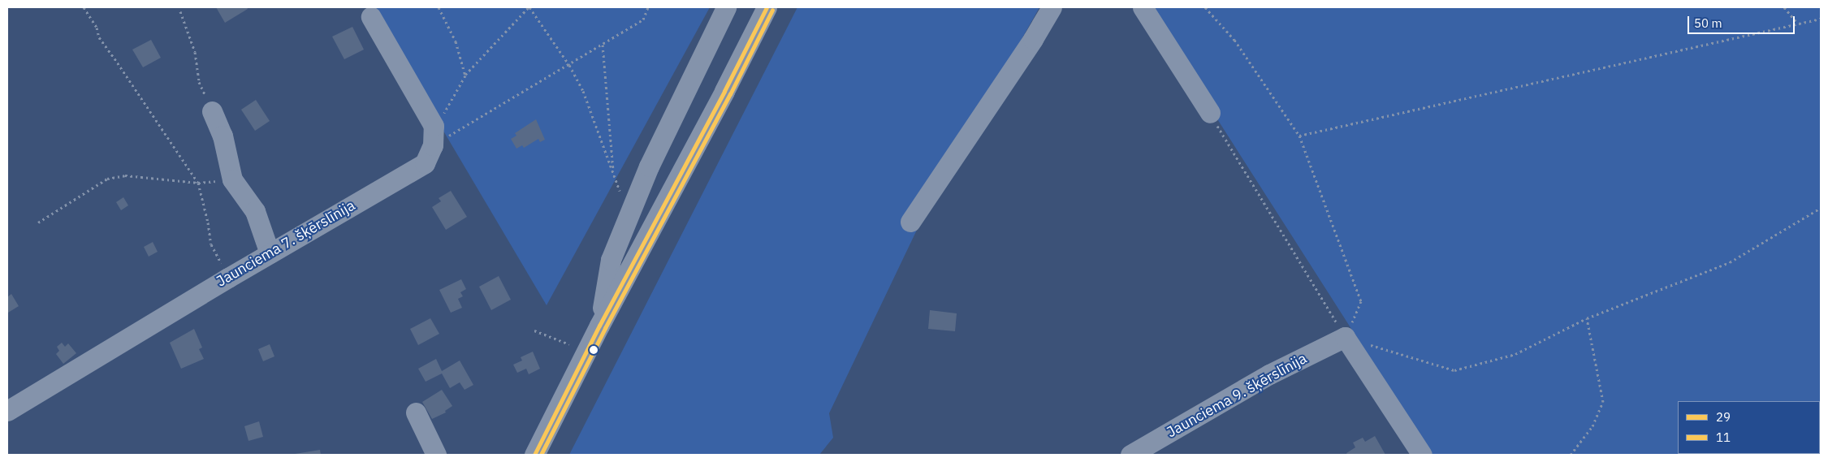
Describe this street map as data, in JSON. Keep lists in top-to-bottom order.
{
  "streets": {
    "street": ["Jaunciema 7. šķērslīnija", "Jaunciema 9. šķērslīnija"]
  },
  "lines": ["transit line 29", "transit line 11"],
  "legend": ["29", "11"],
  "scale_bar": "50 m"
}
